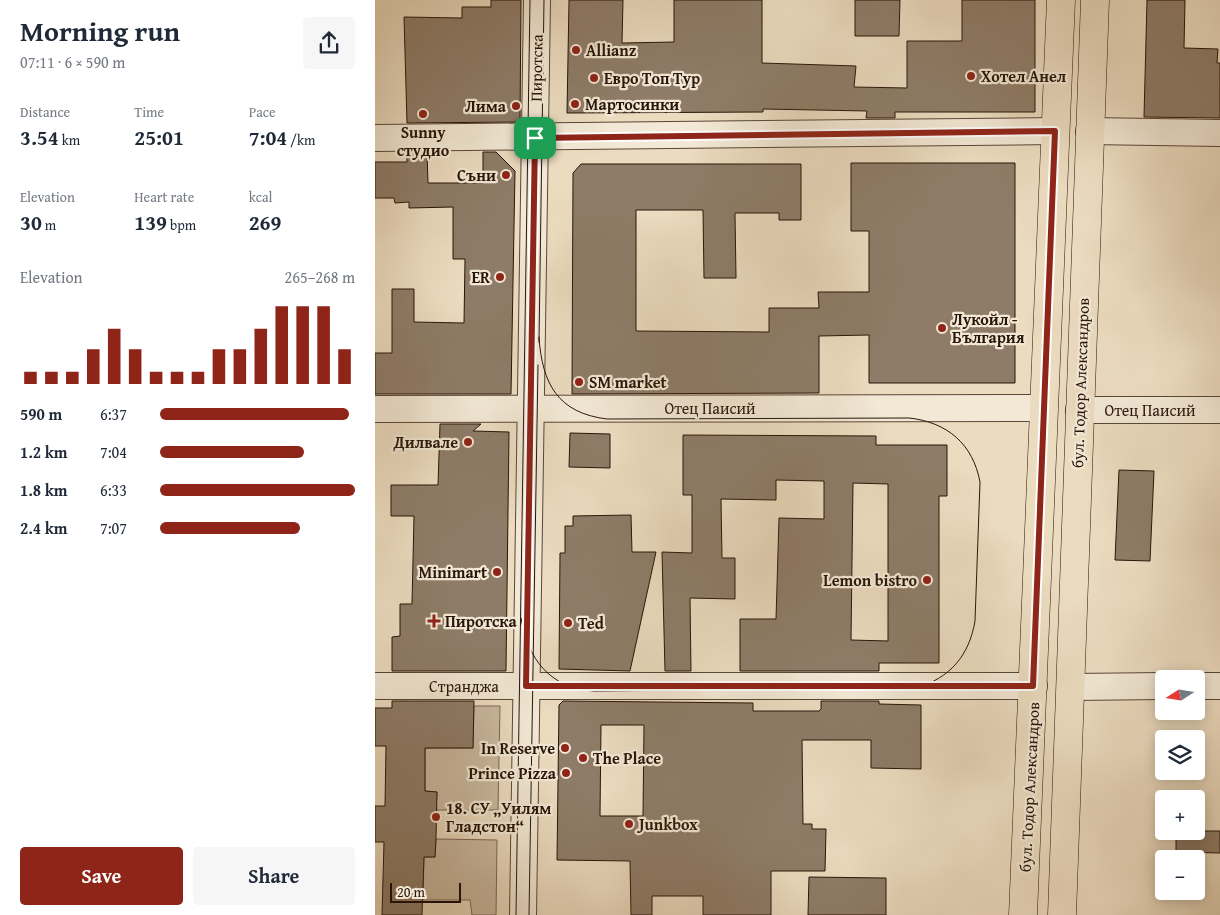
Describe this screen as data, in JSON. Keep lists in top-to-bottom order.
{
  "streets": {
    "main road": ["бул. Тодор Александров"],
    "street": ["Пиротска", "Отец Паисий", "Странджа"]
  },
  "crossings": [
    ["Пиротска", "Отец Паисий"],
    ["Пиротска", "Странджа"],
    ["бул. Тодор Александров", "Отец Паисий"],
    ["бул. Тодор Александров", "Странджа"]
  ],
  "places": {
    "other": [
      "Allianz",
      "Хотел Анел",
      "Евро Топ Тур",
      "Мартосинки",
      "Лима",
      "Sunny студио",
      "Съни",
      "ER",
      "Лукойл - България",
      "SM market",
      "Дилвале",
      "Minimart",
      "Lemon bistro",
      "Ted",
      "In Reserve",
      "The Place",
      "Prince Pizza",
      "18. СУ „Уилям Гладстон“",
      "Junkbox"
    ],
    "health": ["Пиротска"]
  },
  "scale_bar": "20 m",
  "north": "left",
  "page": {
    "heading": ["Morning run", "07:11 · 6 × 590 m"],
    "stats": [
      ["Distance", "3.54 km"],
      ["Time", "25:01"],
      ["Pace", "7:04 /km"],
      ["Elevation", "30 m"],
      ["Heart rate", "139 bpm"],
      ["kcal", "269"]
    ],
    "chart": ["Elevation", "265–268 m"],
    "list": [
      {
        "name": "590 m",
        "note": "6:37"
      },
      {
        "name": "1.2 km",
        "note": "7:04"
      },
      {
        "name": "1.8 km",
        "note": "6:33"
      },
      {
        "name": "2.4 km",
        "note": "7:07"
      }
    ],
    "map_buttons": ["+", "−"],
    "buttons": ["Save", "Share"],
    "scale": "20 m"
  }
}
